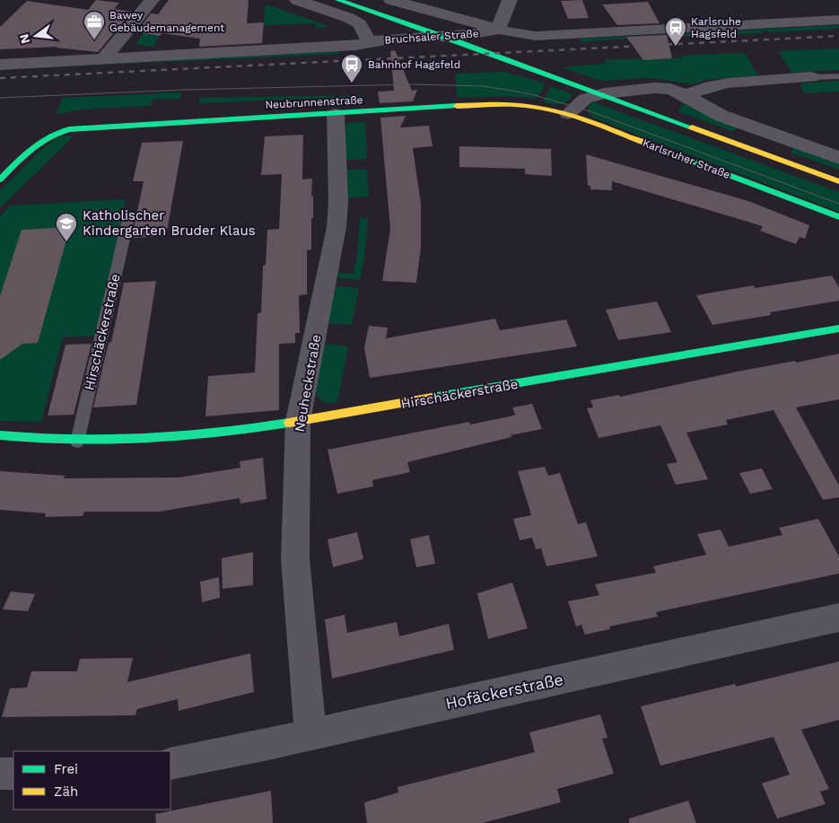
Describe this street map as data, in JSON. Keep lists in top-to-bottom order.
{
  "streets": {
    "street": [
      "Bruchsaler Straße",
      "Neubrunnenstraße",
      "Karlsruher Straße",
      "Hirschäckerstraße",
      "Neuheckstraße",
      "Hofäckerstraße"
    ]
  },
  "crossings": [
    ["Neubrunnenstraße", "Karlsruher Straße"],
    ["Neubrunnenstraße", "Neuheckstraße"],
    ["Hirschäckerstraße", "Neuheckstraße"],
    ["Neuheckstraße", "Hofäckerstraße"]
  ],
  "places": {
    "office": ["Bawey Gebäudemanagement"],
    "station": ["Karlsruhe Hagsfeld"],
    "bus stop": ["Bahnhof Hagsfeld"],
    "school or university": ["Katholischer Kindergarten Bruder Klaus"]
  },
  "legend": ["Frei", "Zäh"],
  "north": "left"
}
